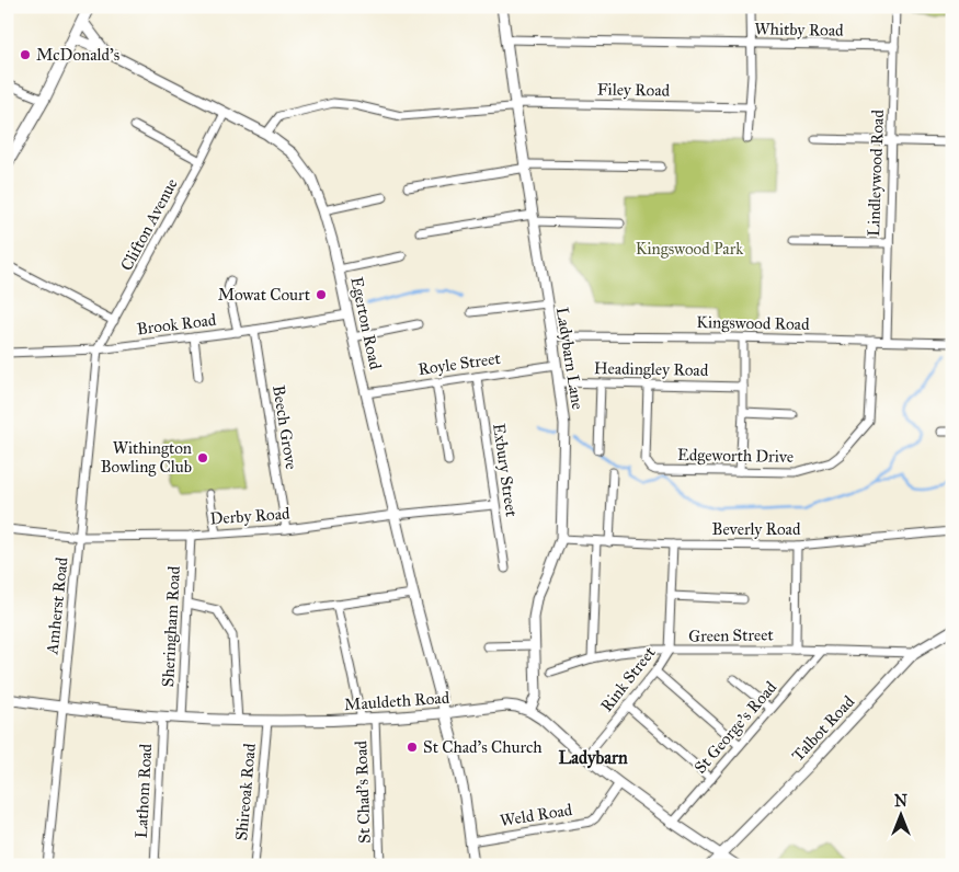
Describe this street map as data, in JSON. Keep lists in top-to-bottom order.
{
  "streets": {
    "street": [
      "Whitby Road",
      "Filey Road",
      "Lindleywood Road",
      "Clifton Avenue",
      "Egerton Road",
      "Kingswood Road",
      "Brook Road",
      "Ladybarn Lane",
      "Royle Street",
      "Headingley Road",
      "Beech Grove",
      "Edgeworth Drive",
      "Exbury Street",
      "Derby Road",
      "Beverly Road",
      "Amherst Road",
      "Sheringham Road",
      "Green Street",
      "Rink Street",
      "Mauldeth Road",
      "St George's Road",
      "Talbot Road",
      "Lathom Road",
      "Shireoak Road",
      "St Chad's Road",
      "Weld Road"
    ]
  },
  "crossings": [
    ["Whitby Road", "Lindleywood Road"],
    ["Whitby Road", "Ladybarn Lane"],
    ["Filey Road", "Egerton Road"],
    ["Filey Road", "Ladybarn Lane"],
    ["Lindleywood Road", "Kingswood Road"],
    ["Clifton Avenue", "Egerton Road"],
    ["Clifton Avenue", "Brook Road"],
    ["Clifton Avenue", "Amherst Road"],
    ["Egerton Road", "Brook Road"],
    ["Egerton Road", "Royle Street"],
    ["Egerton Road", "Derby Road"],
    ["Egerton Road", "Mauldeth Road"],
    ["Egerton Road", "Weld Road"],
    ["Kingswood Road", "Ladybarn Lane"],
    ["Kingswood Road", "Edgeworth Drive"],
    ["Brook Road", "Beech Grove"],
    ["Brook Road", "Amherst Road"],
    ["Ladybarn Lane", "Royle Street"],
    ["Ladybarn Lane", "Headingley Road"],
    ["Ladybarn Lane", "Beverly Road"],
    ["Ladybarn Lane", "Mauldeth Road"],
    ["Royle Street", "Exbury Street"],
    ["Headingley Road", "Edgeworth Drive"],
    ["Beech Grove", "Derby Road"],
    ["Exbury Street", "Derby Road"],
    ["Derby Road", "Amherst Road"],
    ["Derby Road", "Sheringham Road"],
    ["Beverly Road", "Rink Street"],
    ["Amherst Road", "Mauldeth Road"],
    ["Sheringham Road", "Mauldeth Road"],
    ["Green Street", "Rink Street"],
    ["Green Street", "St George's Road"],
    ["Green Street", "Talbot Road"],
    ["Rink Street", "Mauldeth Road"],
    ["Mauldeth Road", "St George's Road"],
    ["Mauldeth Road", "Talbot Road"],
    ["Mauldeth Road", "Lathom Road"],
    ["Mauldeth Road", "Shireoak Road"],
    ["Mauldeth Road", "St Chad's Road"],
    ["Mauldeth Road", "Weld Road"]
  ],
  "districts": ["Ladybarn"],
  "parks": ["Kingswood Park"],
  "places": [
    "McDonald's",
    "Mowat Court",
    "Withington Bowling Club",
    "St Chad's Church"
  ],
  "north": "top"
}
